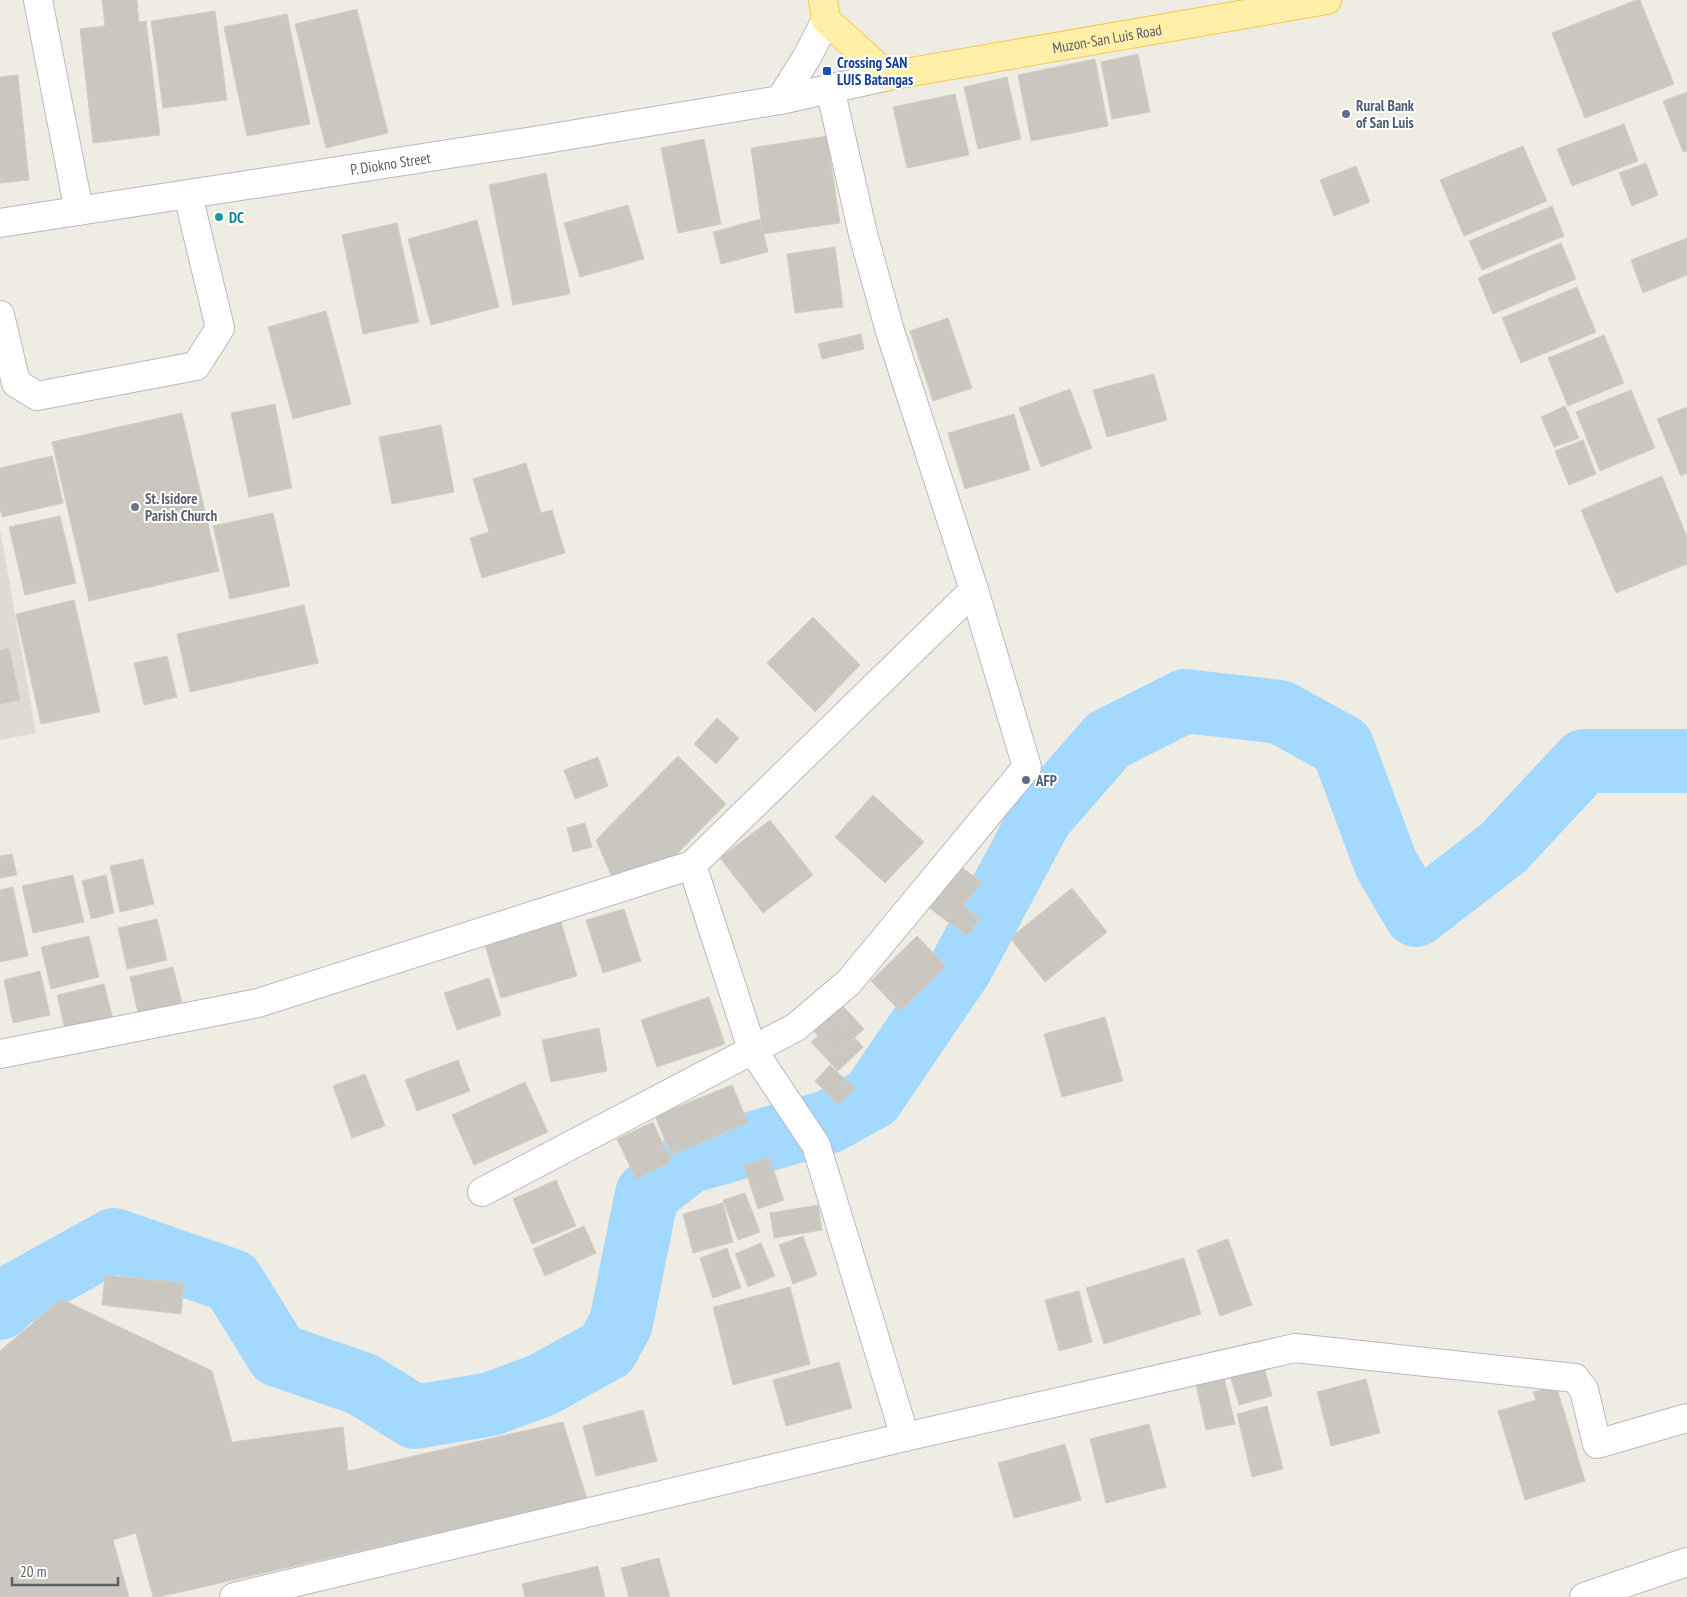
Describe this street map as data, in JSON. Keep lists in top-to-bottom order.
{
  "streets": {
    "main road": ["Muzon-San Luis Road"],
    "street": ["P. Diokno Street"]
  },
  "crossings": [
    ["Muzon-San Luis Road", "P. Diokno Street"]
  ],
  "places": {
    "transit": ["Crossing SAN LUIS Batangas"],
    "other": [
      "Rural Bank of San Luis",
      "DC",
      "St. Isidore Parish Church",
      "AFP"
    ]
  },
  "scale_bar": "20 m"
}
